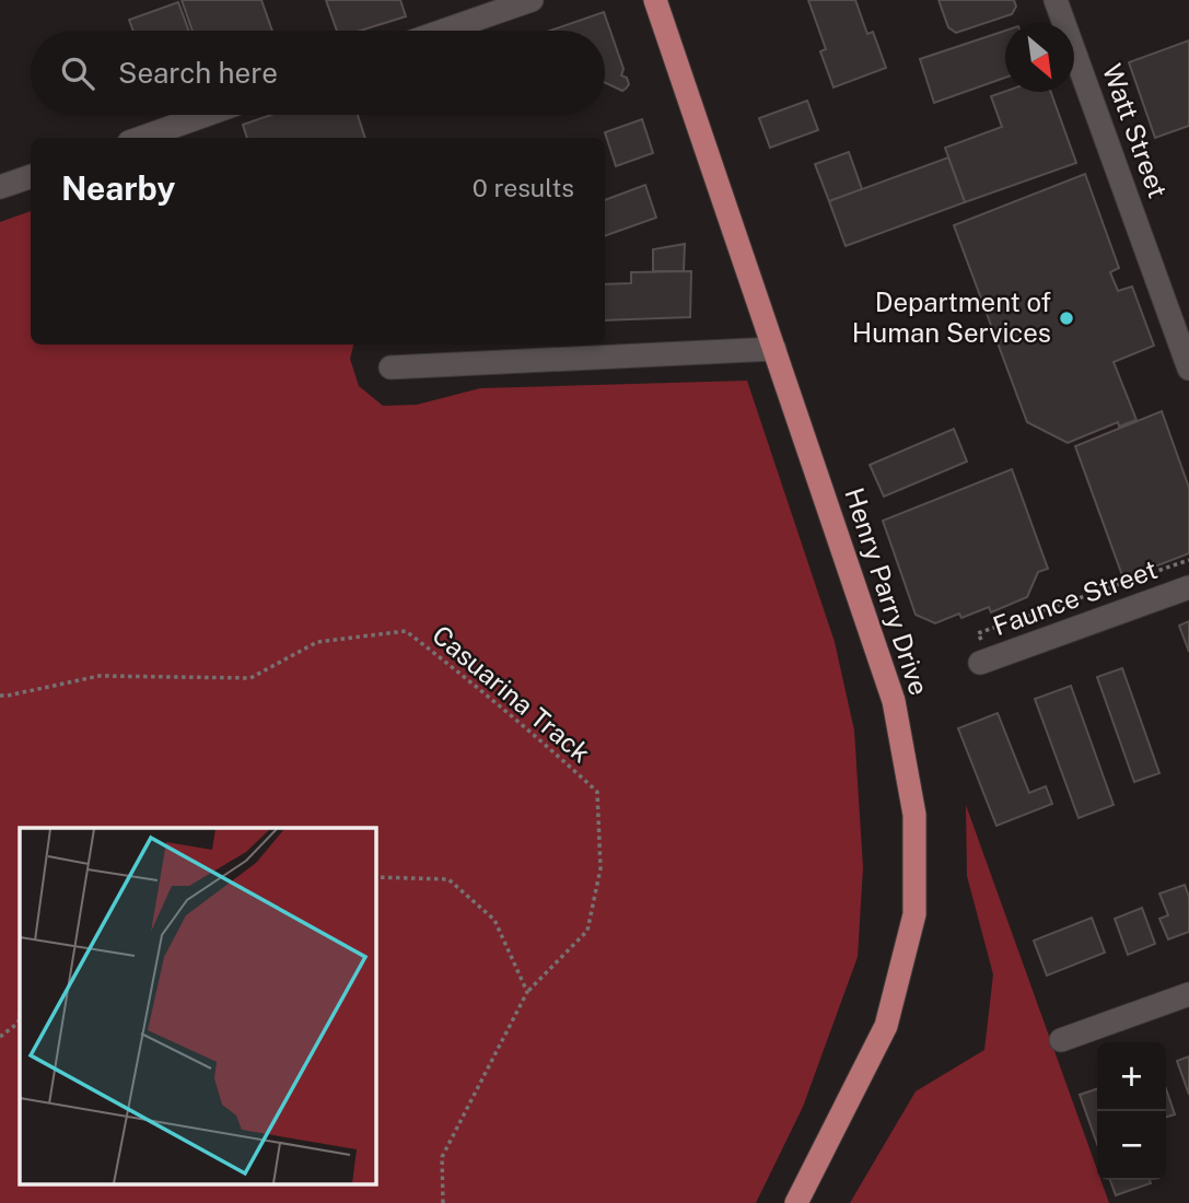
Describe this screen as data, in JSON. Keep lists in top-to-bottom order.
{
  "streets": {
    "main road": ["Henry Parry Drive"],
    "street": ["Watt Street", "Faunce Street"],
    "path": ["Casuarina Track"]
  },
  "places": ["Department of Human Services"],
  "north": "bottom right",
  "page": {
    "search": "Search here",
    "heading": ["Nearby", "0 results"],
    "map_buttons": ["+", "−"]
  }
}
